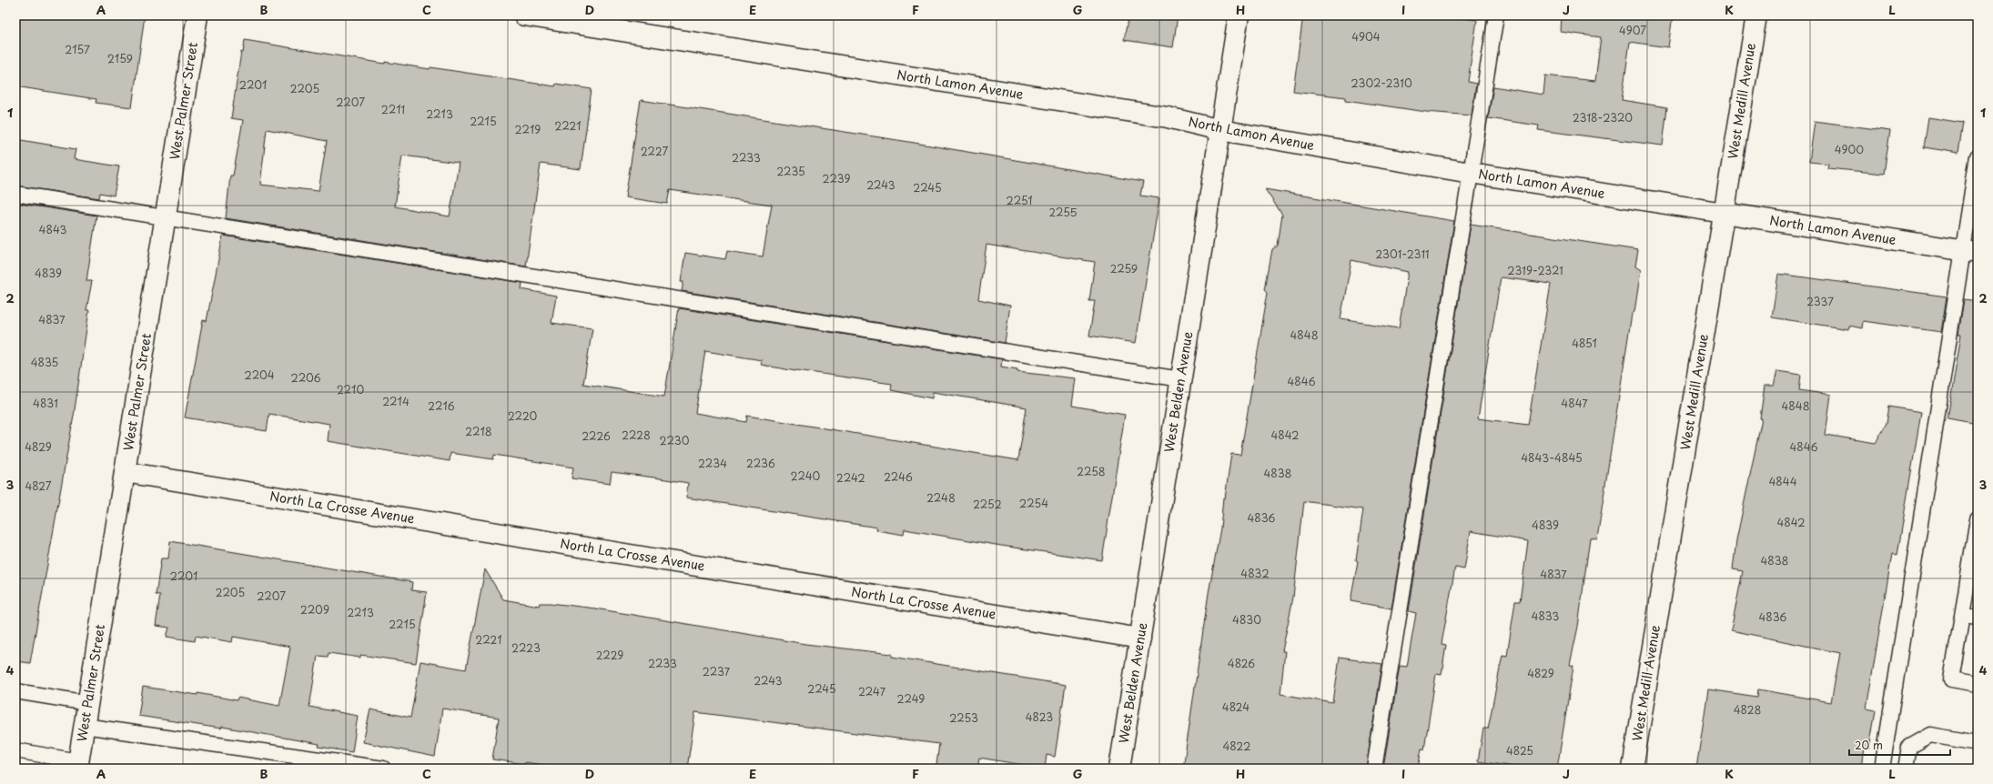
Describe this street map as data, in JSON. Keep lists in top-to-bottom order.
{
  "streets": {
    "street": [
      "North Lamon Avenue",
      "West Palmer Street",
      "West Medill Avenue",
      "West Belden Avenue",
      "North La Crosse Avenue"
    ]
  },
  "crossings": [
    ["North Lamon Avenue", "West Medill Avenue"],
    ["North Lamon Avenue", "West Belden Avenue"],
    ["West Palmer Street", "North La Crosse Avenue"],
    ["West Belden Avenue", "North La Crosse Avenue"]
  ],
  "house_numbers": [
    "4907",
    "4904",
    "2157",
    "2159",
    "2302-2310",
    "2201",
    "2205",
    "2207",
    "2211",
    "2213",
    "2318-2320",
    "2215",
    "2221",
    "2219",
    "4900",
    "2227",
    "2233",
    "2235",
    "2239",
    "2243",
    "2245",
    "2251",
    "2255",
    "4843",
    "2301-2311",
    "2259",
    "2319-2321",
    "4839",
    "2337",
    "4837",
    "4848",
    "4851",
    "4835",
    "2204",
    "2206",
    "4846",
    "2210",
    "2214",
    "4831",
    "4847",
    "2216",
    "4848",
    "2220",
    "2218",
    "2228",
    "4842",
    "2226",
    "2230",
    "4829",
    "4846",
    "4843-4845",
    "2234",
    "2236",
    "2258",
    "4838",
    "2240",
    "2246",
    "2242",
    "4844",
    "4827",
    "2248",
    "2254",
    "2252",
    "4836",
    "4842",
    "4839",
    "4838",
    "4832",
    "4837",
    "2201",
    "2205",
    "2207",
    "2209",
    "2213",
    "4833",
    "4836",
    "4830",
    "2215",
    "2221",
    "2223",
    "2229",
    "2233",
    "4826",
    "2237",
    "4829",
    "2243",
    "2245",
    "2247",
    "2249",
    "4824",
    "4828",
    "4823",
    "2253",
    "4822",
    "4825"
  ],
  "scale_bar": "20 m",
  "grid": {
    "columns": [
      "A",
      "B",
      "C",
      "D",
      "E",
      "F",
      "G",
      "H",
      "I",
      "J",
      "K",
      "L"
    ],
    "rows": [
      "1",
      "2",
      "3",
      "4"
    ]
  }
}
